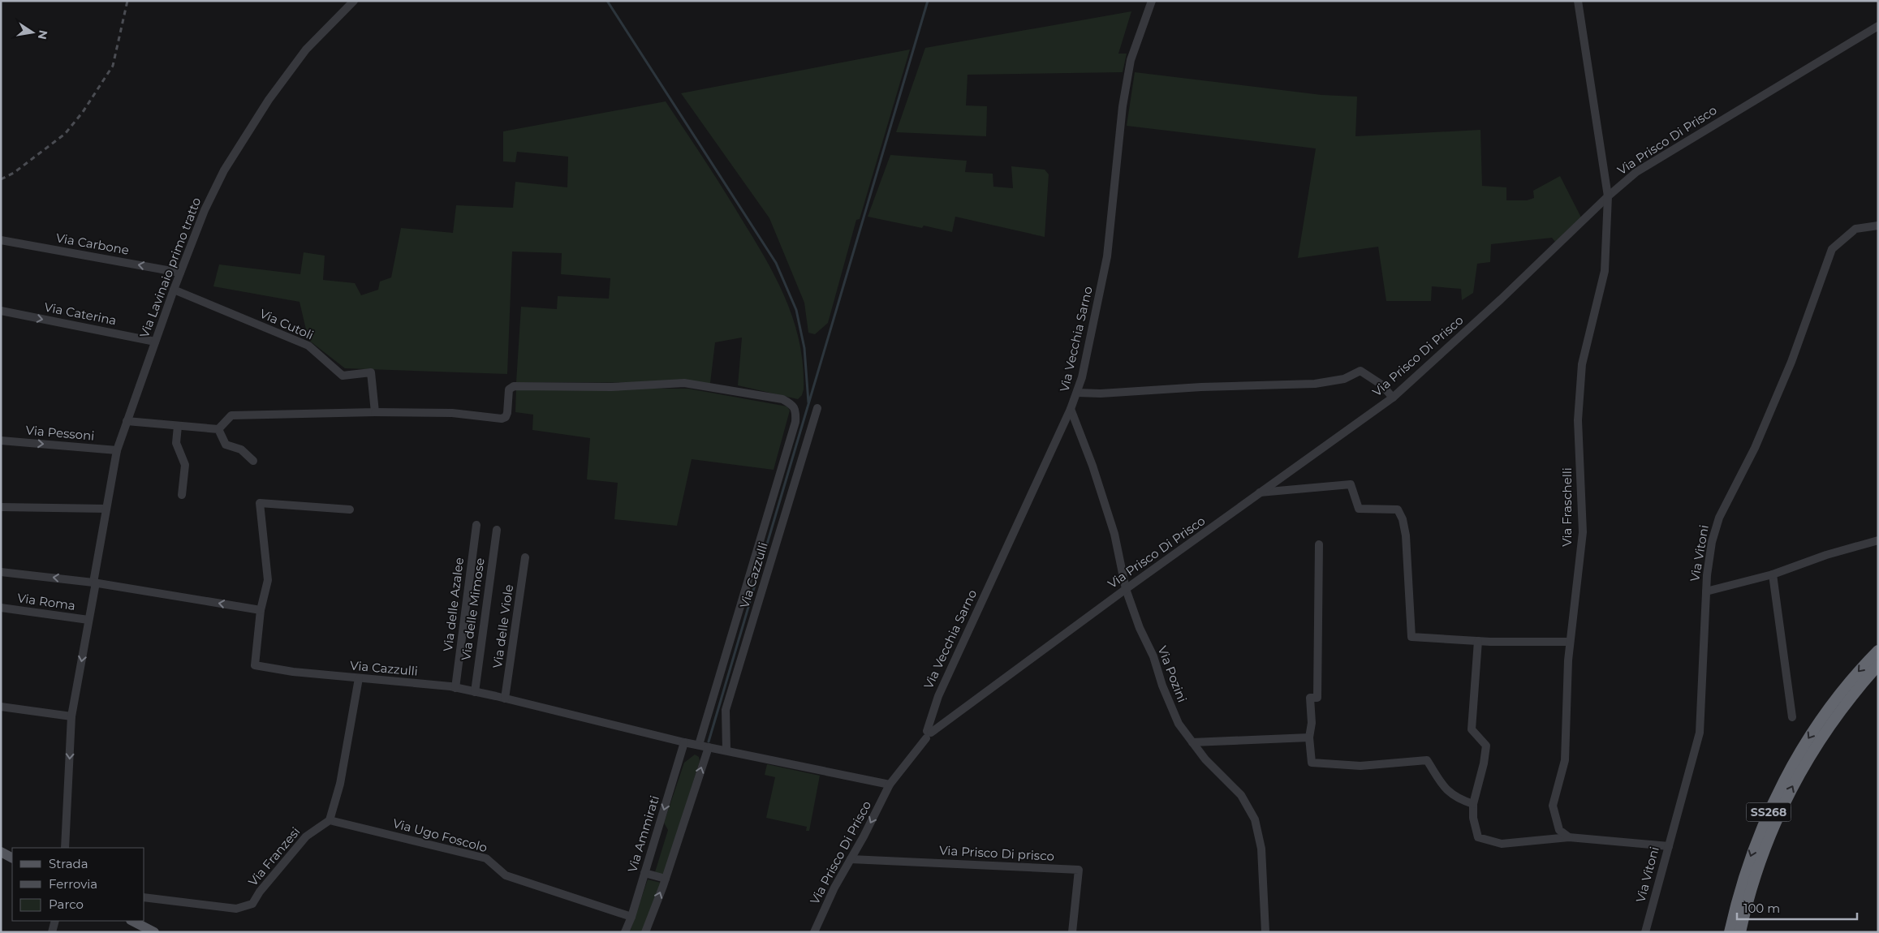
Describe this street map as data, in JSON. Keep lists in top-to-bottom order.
{
  "streets": {
    "highway": ["SS268"],
    "street": [
      "Via Prisco Di Prisco",
      "Via Carbone",
      "Via Lavinaio primo tratto",
      "Via Caterina",
      "Via Cutoli",
      "Via Vecchia Sarno",
      "Via Pessoni",
      "Via Fraschelli",
      "Via Vitoni",
      "Via Cazzulli",
      "Via Roma",
      "Via delle Azalee",
      "Via delle Mimose",
      "Via delle Viole",
      "Via Pozini",
      "Via Ammirati",
      "Via Ugo Foscolo",
      "Via Prisco Di prisco",
      "Via Franzesi"
    ]
  },
  "crossings": [
    ["Via Prisco Di Prisco", "Via Vecchia Sarno"],
    ["Via Prisco Di Prisco", "Via Fraschelli"],
    ["Via Prisco Di Prisco", "Via Cazzulli"],
    ["Via Prisco Di Prisco", "Via Pozini"],
    ["Via Prisco Di Prisco", "Via Prisco Di prisco"],
    ["Via Carbone", "Via Lavinaio primo tratto"],
    ["Via Lavinaio primo tratto", "Via Caterina"],
    ["Via Lavinaio primo tratto", "Via Cutoli"],
    ["Via Lavinaio primo tratto", "Via Pessoni"],
    ["Via Lavinaio primo tratto", "Via Roma"],
    ["Via Vecchia Sarno", "Via Pozini"],
    ["Via Cazzulli", "Via delle Azalee"],
    ["Via Cazzulli", "Via delle Mimose"],
    ["Via Cazzulli", "Via delle Viole"],
    ["Via Cazzulli", "Via Ammirati"],
    ["Via Ammirati", "Via Ugo Foscolo"],
    ["Via Ugo Foscolo", "Via Franzesi"]
  ],
  "one_way": ["Via Carbone", "Via Caterina"],
  "legend": ["Strada", "Ferrovia", "Parco"],
  "scale_bar": "100 m",
  "north": "right"
}
